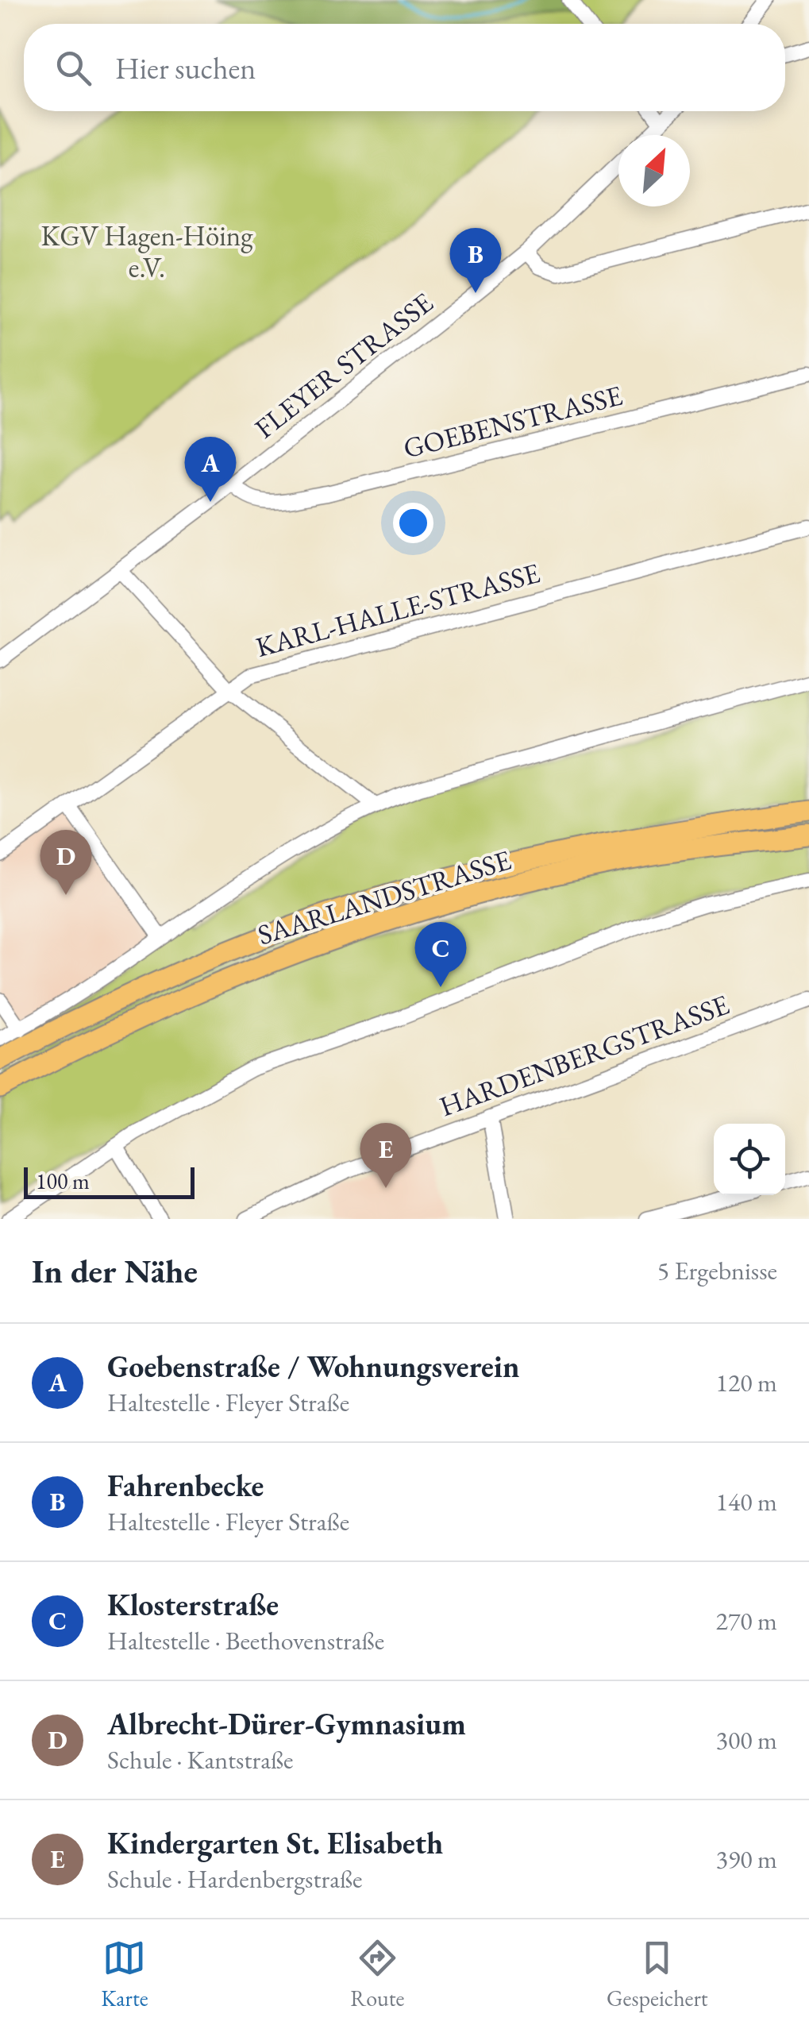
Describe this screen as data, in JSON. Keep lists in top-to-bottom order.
{
  "streets": {
    "highway": ["SAARLANDSTRASSE"],
    "street": [
      "FLEYER STRASSE",
      "GOEBENSTRASSE",
      "KARL-HALLE-STRASSE",
      "HARDENBERGSTRASSE"
    ]
  },
  "crossings": [
    ["FLEYER STRASSE", "GOEBENSTRASSE"]
  ],
  "parks": ["KGV Hagen-Höing e.V."],
  "scale_bar": "100 m",
  "north": "top right",
  "page": {
    "search": "Hier suchen",
    "pins": [
      "B",
      "A",
      "D",
      "C",
      "E"
    ],
    "scale": "100 m",
    "heading": ["In der Nähe", "5 Ergebnisse"],
    "list": [
      {
        "mark": "A",
        "name": "Goebenstraße / Wohnungsverein",
        "note": "Haltestelle · Fleyer Straße",
        "value": "120 m"
      },
      {
        "mark": "B",
        "name": "Fahrenbecke",
        "note": "Haltestelle · Fleyer Straße",
        "value": "140 m"
      },
      {
        "mark": "C",
        "name": "Klosterstraße",
        "note": "Haltestelle · Beethovenstraße",
        "value": "270 m"
      },
      {
        "mark": "D",
        "name": "Albrecht-Dürer-Gymnasium",
        "note": "Schule · Kantstraße",
        "value": "300 m"
      },
      {
        "mark": "E",
        "name": "Kindergarten St. Elisabeth",
        "note": "Schule · Hardenbergstraße",
        "value": "390 m"
      }
    ],
    "nav": ["Karte", "Route", "Gespeichert"]
  }
}
